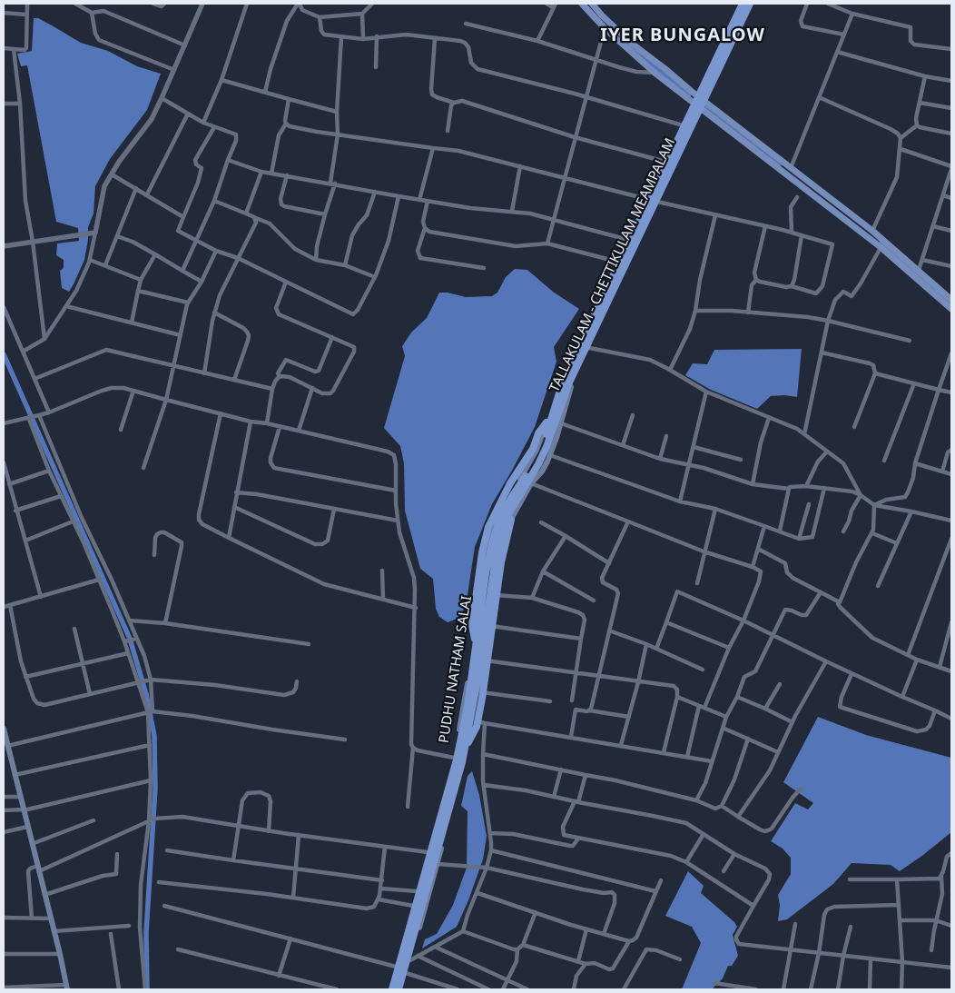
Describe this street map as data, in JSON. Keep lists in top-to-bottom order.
{
  "streets": {
    "highway": ["TALLAKULAM - CHETTIKULAM MEAMPALAM"],
    "main road": ["PUDHU NATHAM SALAI"]
  },
  "crossings": [
    ["TALLAKULAM - CHETTIKULAM MEAMPALAM", "PUDHU NATHAM SALAI"]
  ],
  "districts": ["IYER BUNGALOW"]
}
